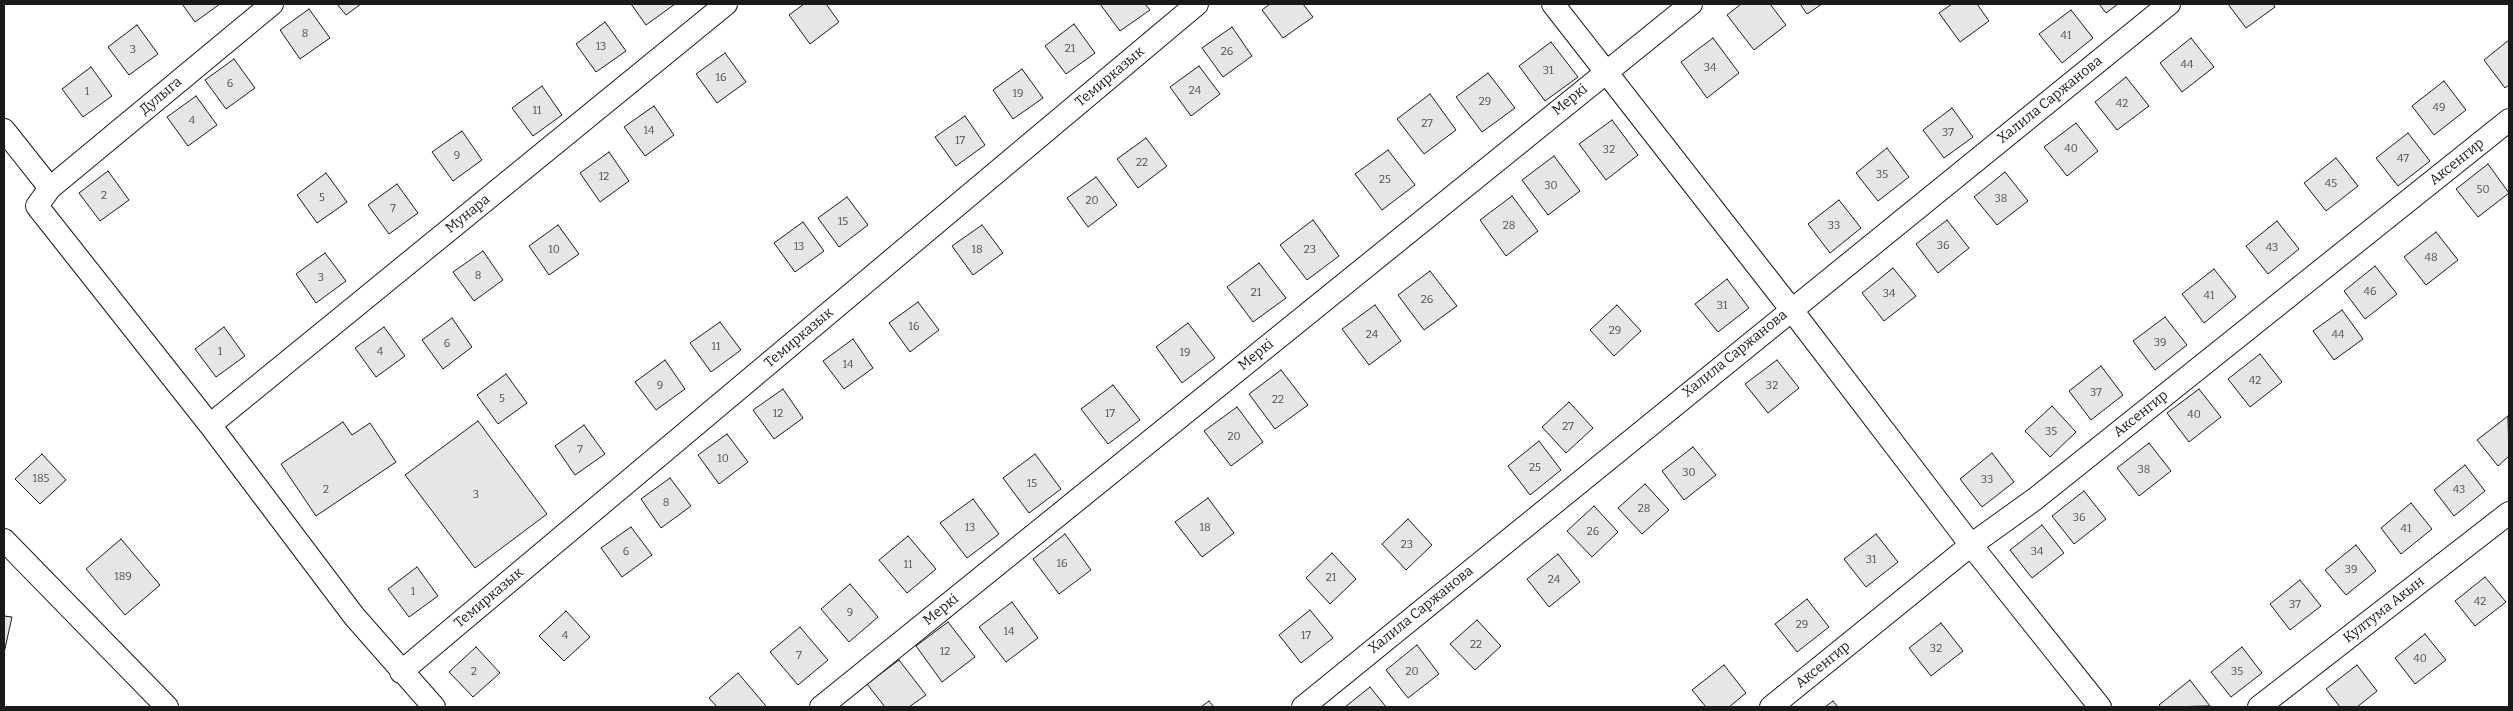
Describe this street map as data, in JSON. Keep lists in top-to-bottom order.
{
  "streets": {
    "street": [
      "Темирказык",
      "Дулыга",
      "Меркі",
      "Халила Саржанова",
      "Аксенгир",
      "Мунара",
      "Култума Акын"
    ]
  },
  "house_numbers": [
    "8",
    "41",
    "13",
    "21",
    "3",
    "26",
    "44",
    "34",
    "31",
    "16",
    "6",
    "24",
    "1",
    "19",
    "29",
    "42",
    "49",
    "11",
    "4",
    "27",
    "14",
    "37",
    "17",
    "40",
    "32",
    "9",
    "47",
    "22",
    "35",
    "12",
    "25",
    "45",
    "30",
    "50",
    "2",
    "5",
    "38",
    "20",
    "7",
    "15",
    "28",
    "33",
    "36",
    "13",
    "43",
    "10",
    "18",
    "23",
    "48",
    "8",
    "3",
    "46",
    "21",
    "34",
    "41",
    "26",
    "31",
    "16",
    "29",
    "24",
    "44",
    "39",
    "6",
    "11",
    "1",
    "4",
    "19",
    "14",
    "42",
    "9",
    "32",
    "37",
    "5",
    "22",
    "12",
    "17",
    "40",
    "27",
    "35",
    "20",
    "7",
    "10",
    "25",
    "38",
    "30",
    "185",
    "33",
    "15",
    "2",
    "43",
    "3",
    "8",
    "28",
    "36",
    "13",
    "18",
    "41",
    "26",
    "23",
    "6",
    "34",
    "31",
    "16",
    "11",
    "39",
    "189",
    "21",
    "24",
    "1",
    "42",
    "37",
    "9",
    "29",
    "14",
    "4",
    "17",
    "22",
    "32",
    "12",
    "7",
    "40",
    "2",
    "20",
    "35"
  ]
}
